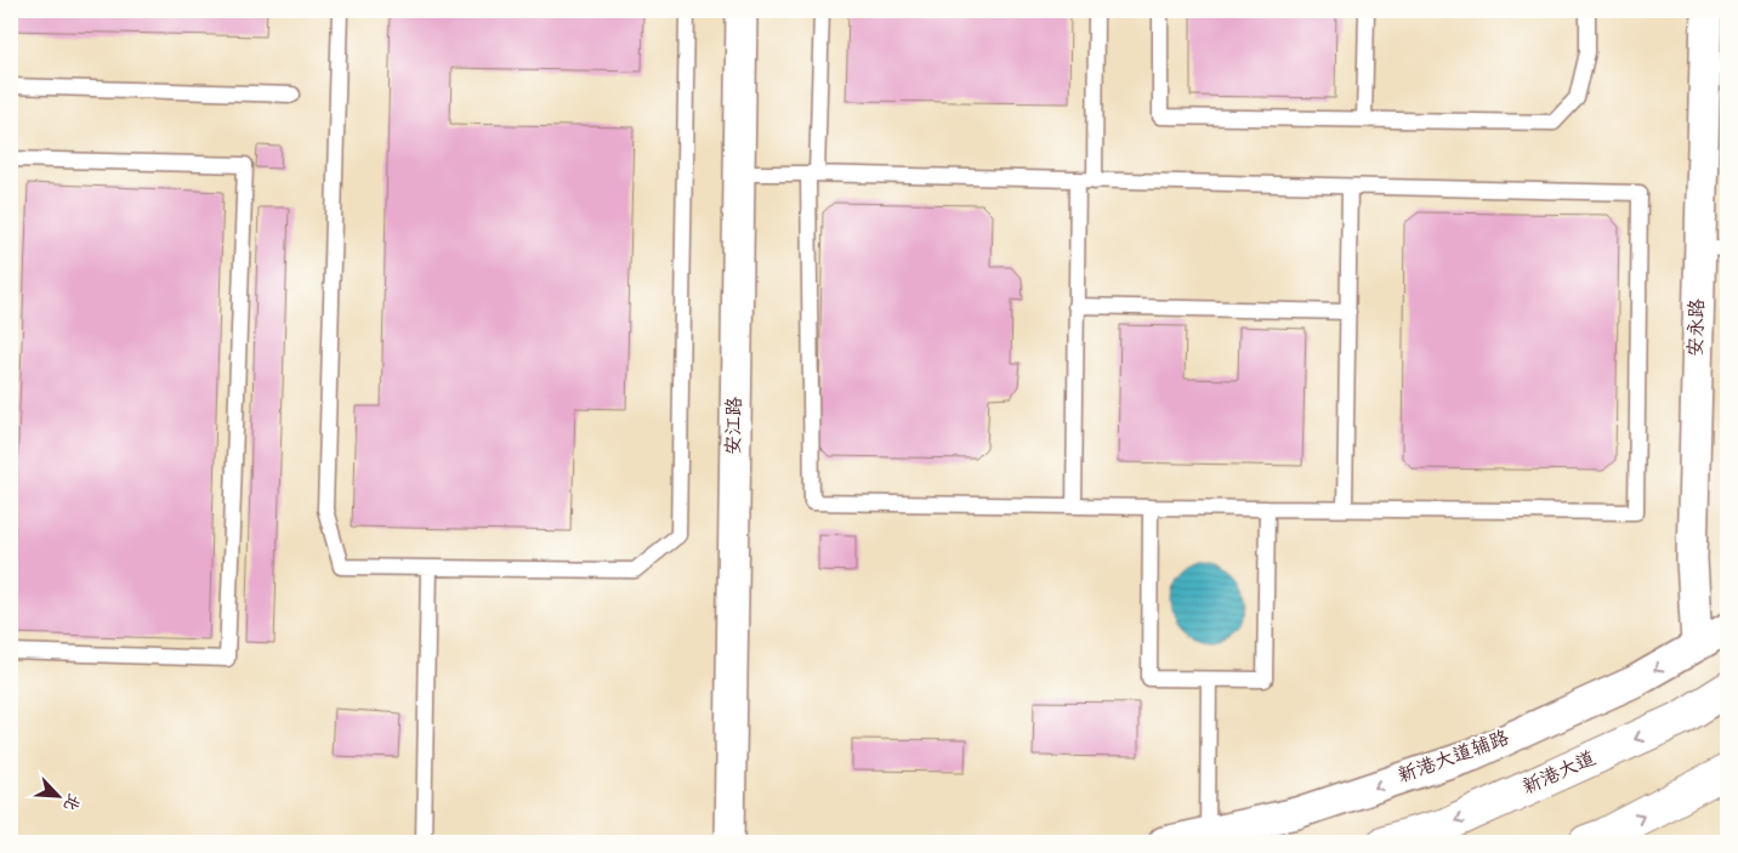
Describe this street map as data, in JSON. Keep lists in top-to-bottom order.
{
  "streets": {
    "main road": ["新港大道"],
    "street": ["安永路", "安江路", "新港大道辅路"]
  },
  "crossings": [
    ["安永路", "新港大道辅路"]
  ],
  "one_way": ["新港大道辅路"],
  "north": "bottom right"
}
